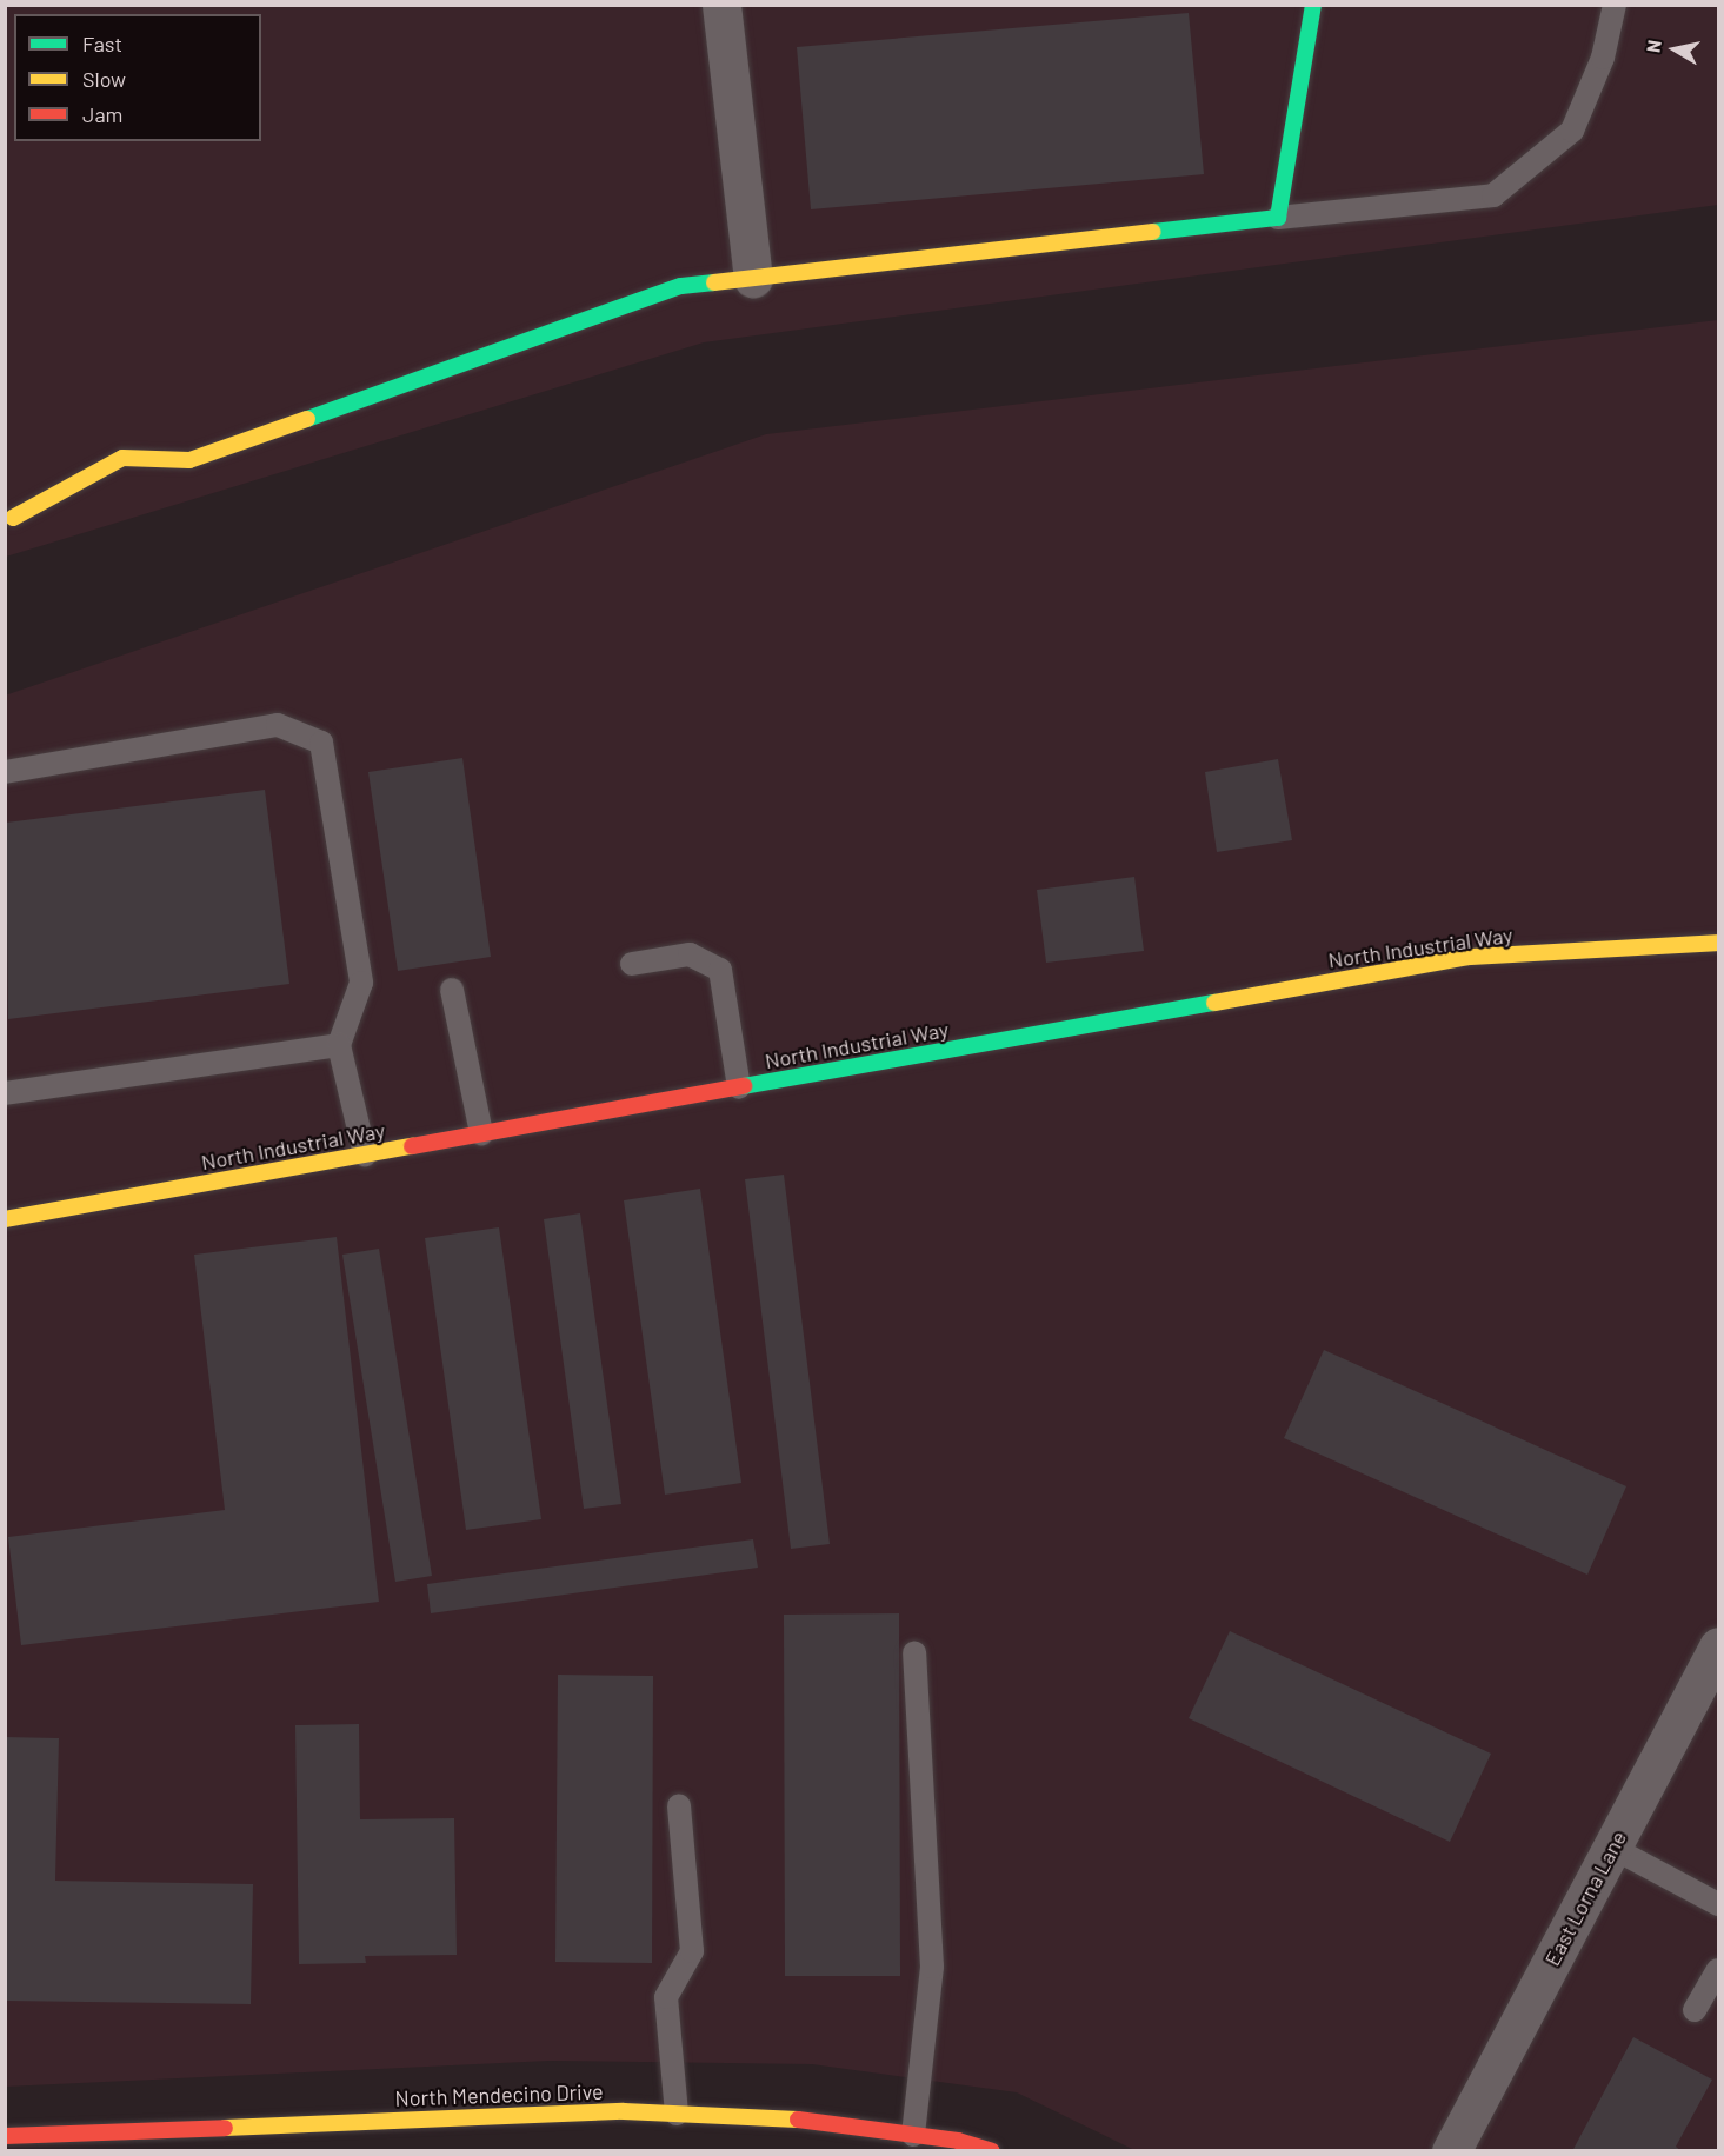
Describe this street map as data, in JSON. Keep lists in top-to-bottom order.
{
  "streets": {
    "street": ["North Industrial Way", "East Lorna Lane", "North Mendecino Drive"]
  },
  "legend": ["Fast", "Slow", "Jam"],
  "north": "left"
}
